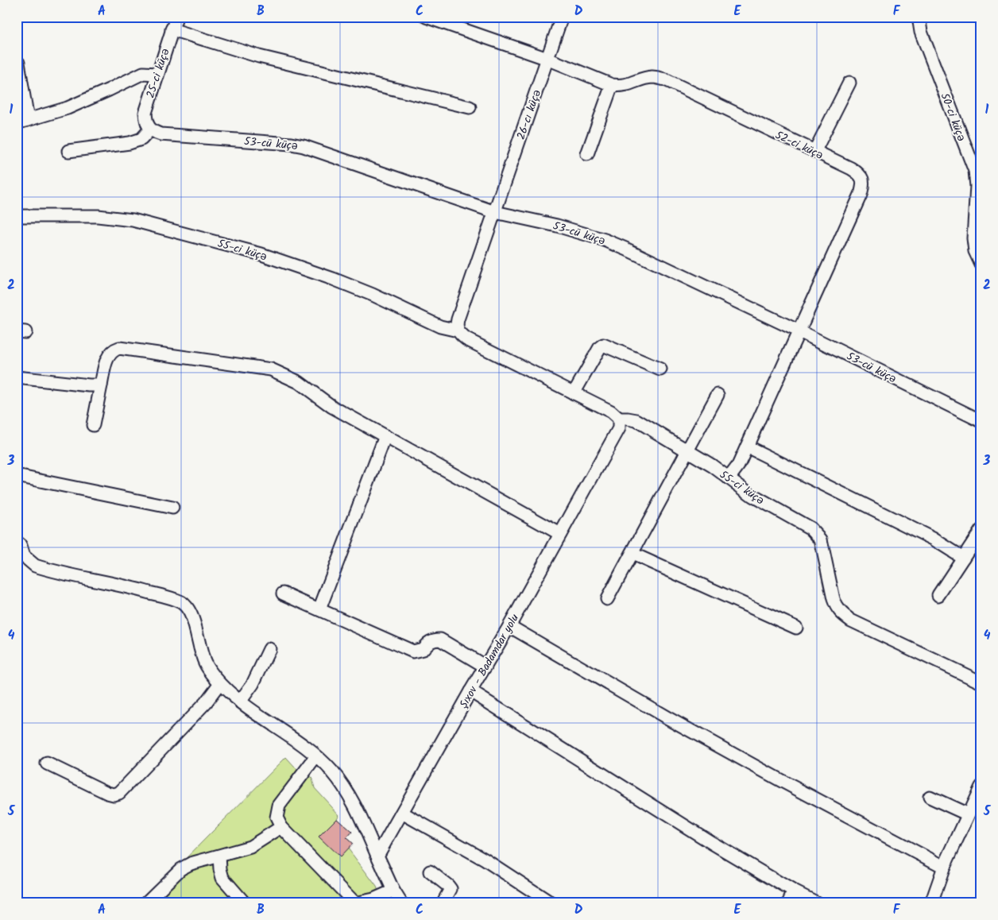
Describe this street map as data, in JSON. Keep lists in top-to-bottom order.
{
  "streets": {
    "street": [
      "25-ci küçə",
      "26-cı küçə",
      "50-ci küçə",
      "53-cü küçə",
      "52-ci küçə",
      "55-ci küçə",
      "Şıxov - Badamdar yolu"
    ]
  },
  "crossings": [
    ["25-ci küçə", "53-cü küçə"],
    ["26-cı küçə", "53-cü küçə"],
    ["26-cı küçə", "52-ci küçə"],
    ["53-cü küçə", "52-ci küçə"],
    ["52-ci küçə", "55-ci küçə"],
    ["55-ci küçə", "Şıxov - Badamdar yolu"]
  ],
  "grid": {
    "columns": [
      "A",
      "B",
      "C",
      "D",
      "E",
      "F"
    ],
    "rows": [
      "1",
      "2",
      "3",
      "4",
      "5"
    ]
  }
}
